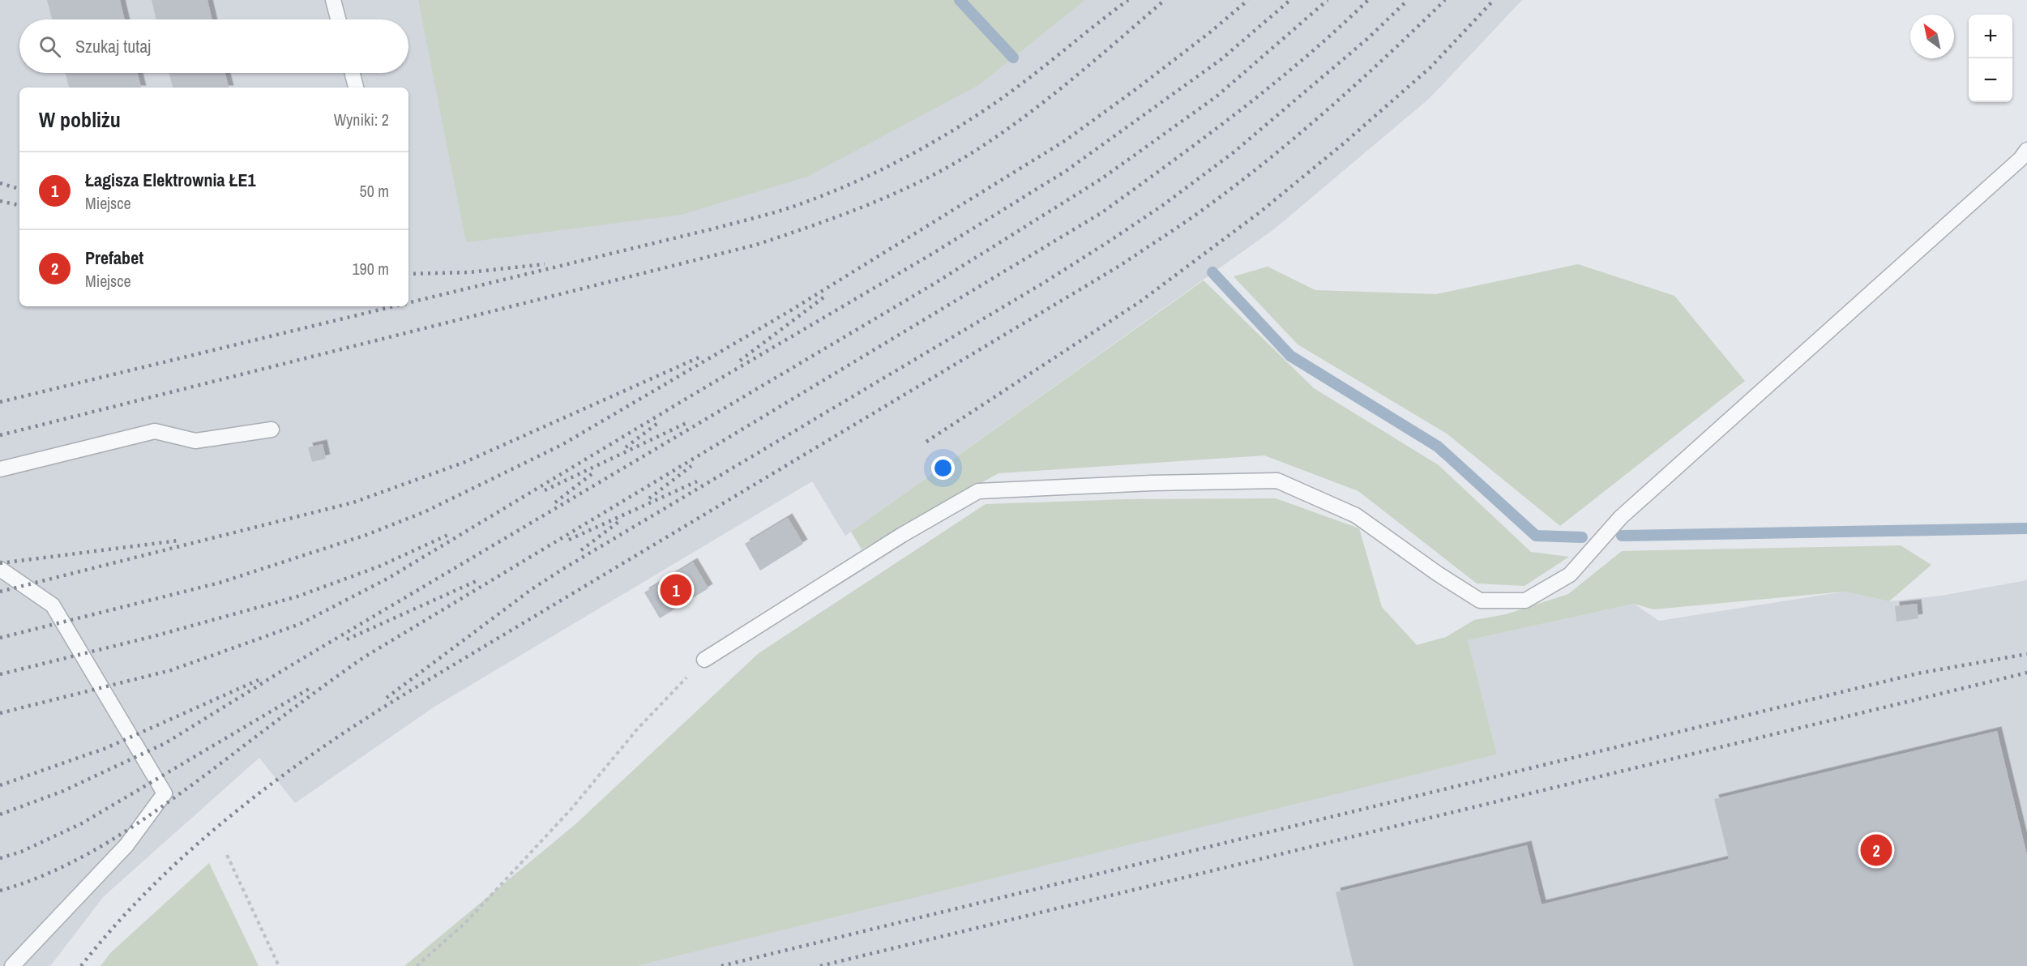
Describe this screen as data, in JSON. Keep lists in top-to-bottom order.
{
  "north": "top left",
  "page": {
    "map_buttons": ["+", "−"],
    "search": "Szukaj tutaj",
    "heading": ["W pobliżu", "Wyniki: 2"],
    "list": [
      {
        "mark": "1",
        "name": "Łagisza Elektrownia ŁE1",
        "note": "Miejsce",
        "value": "50 m"
      },
      {
        "mark": "2",
        "name": "Prefabet",
        "note": "Miejsce",
        "value": "190 m"
      }
    ],
    "pins": ["1", "2"]
  }
}
